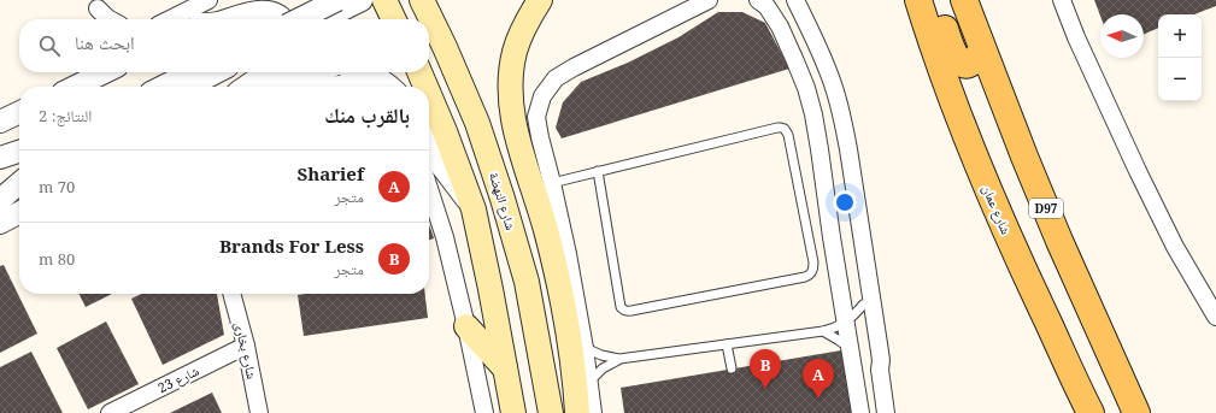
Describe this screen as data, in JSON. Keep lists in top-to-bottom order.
{
  "streets": {
    "main road": ["شارع النهضة", "D97", "شارع عمان"],
    "street": ["شارع بخارى", "شارع 23"]
  },
  "crossings": [
    ["شارع بخارى", "شارع 23"]
  ],
  "north": "left",
  "page": {
    "map_buttons": ["+", "−"],
    "search": "ابحث هنا",
    "heading": ["بالقرب منك", "النتائج: 2"],
    "list": [
      {
        "mark": "A",
        "name": "Sharief",
        "note": "متجر",
        "value": "70 m"
      },
      {
        "mark": "B",
        "name": "Brands For Less",
        "note": "متجر",
        "value": "80 m"
      }
    ],
    "pins": ["B", "A"]
  }
}
